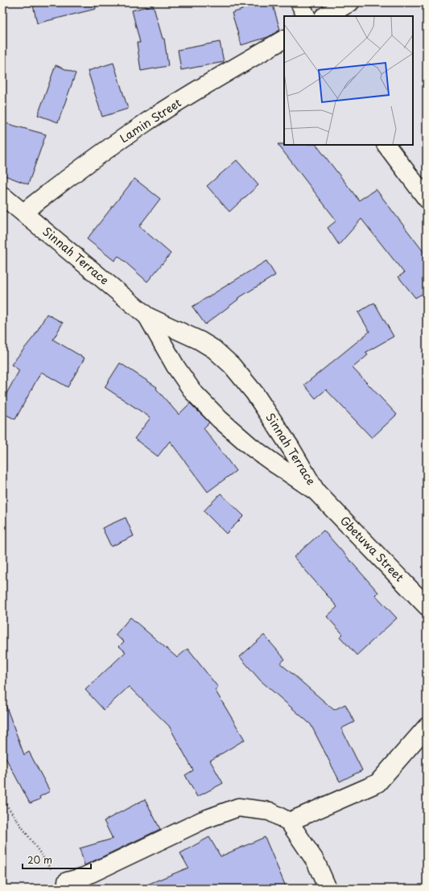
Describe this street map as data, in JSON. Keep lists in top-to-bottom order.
{
  "streets": {
    "street": ["Lamin Street", "Sinnah Terrace", "Gbetuwa Street"]
  },
  "crossings": [
    ["Lamin Street", "Sinnah Terrace"],
    ["Sinnah Terrace", "Gbetuwa Street"]
  ],
  "scale_bar": "20 m"
}
